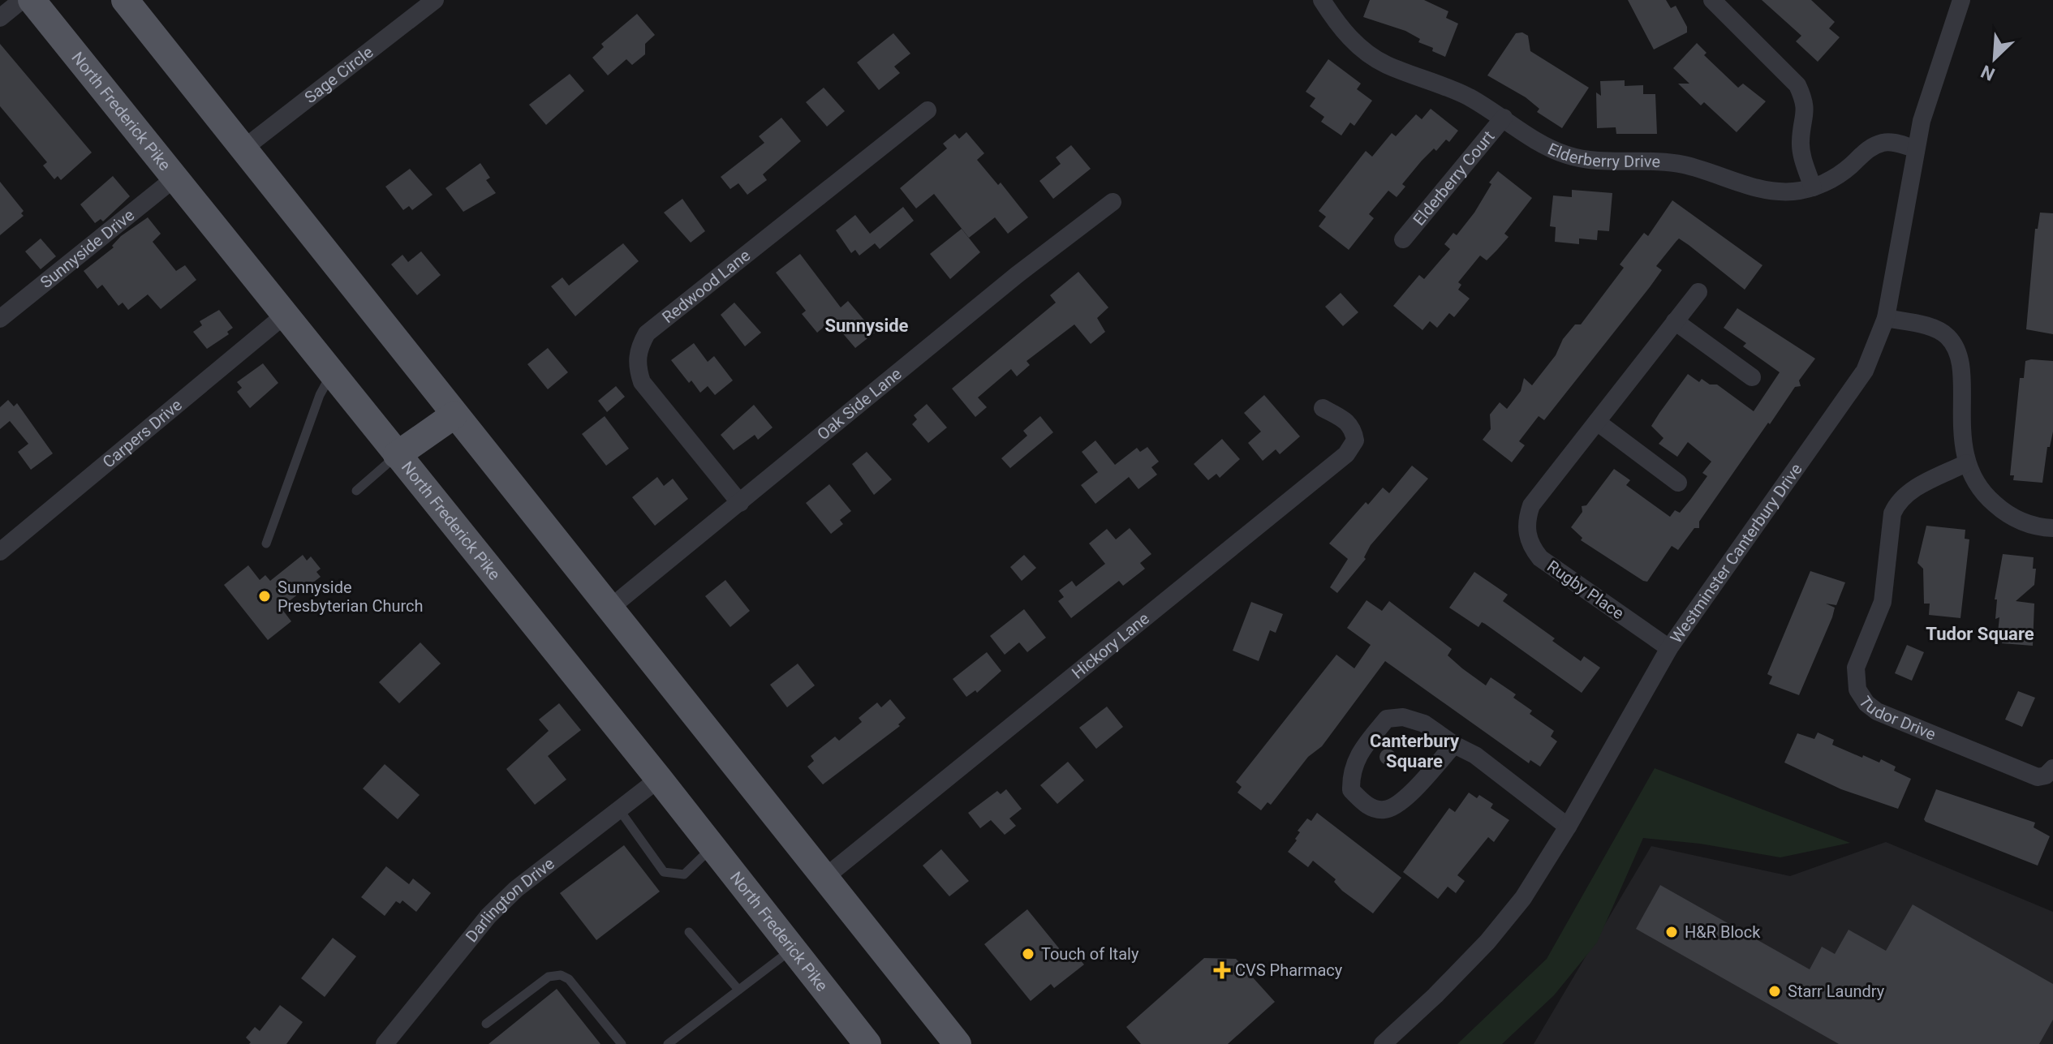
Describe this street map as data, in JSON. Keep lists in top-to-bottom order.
{
  "streets": {
    "main road": ["North Frederick Pike"],
    "street": [
      "Sage Circle",
      "Elderberry Drive",
      "Elderberry Court",
      "Sunnyside Drive",
      "Redwood Lane",
      "Oak Side Lane",
      "Carpers Drive",
      "Westminster Canterbury Drive",
      "Rugby Place",
      "Hickory Lane",
      "Tudor Drive",
      "Darlington Drive"
    ]
  },
  "crossings": [
    ["North Frederick Pike", "Sunnyside Drive"],
    ["North Frederick Pike", "Carpers Drive"],
    ["North Frederick Pike", "Darlington Drive"],
    ["Elderberry Drive", "Elderberry Court"],
    ["Elderberry Drive", "Westminster Canterbury Drive"],
    ["Redwood Lane", "Oak Side Lane"],
    ["Westminster Canterbury Drive", "Rugby Place"]
  ],
  "districts": ["Sunnyside", "Tudor Square", "Canterbury Square"],
  "places": {
    "other": [
      "Sunnyside Presbyterian Church",
      "H&R Block",
      "Touch of Italy",
      "Starr Laundry"
    ],
    "health": ["CVS Pharmacy"]
  },
  "north": "bottom left"
}
